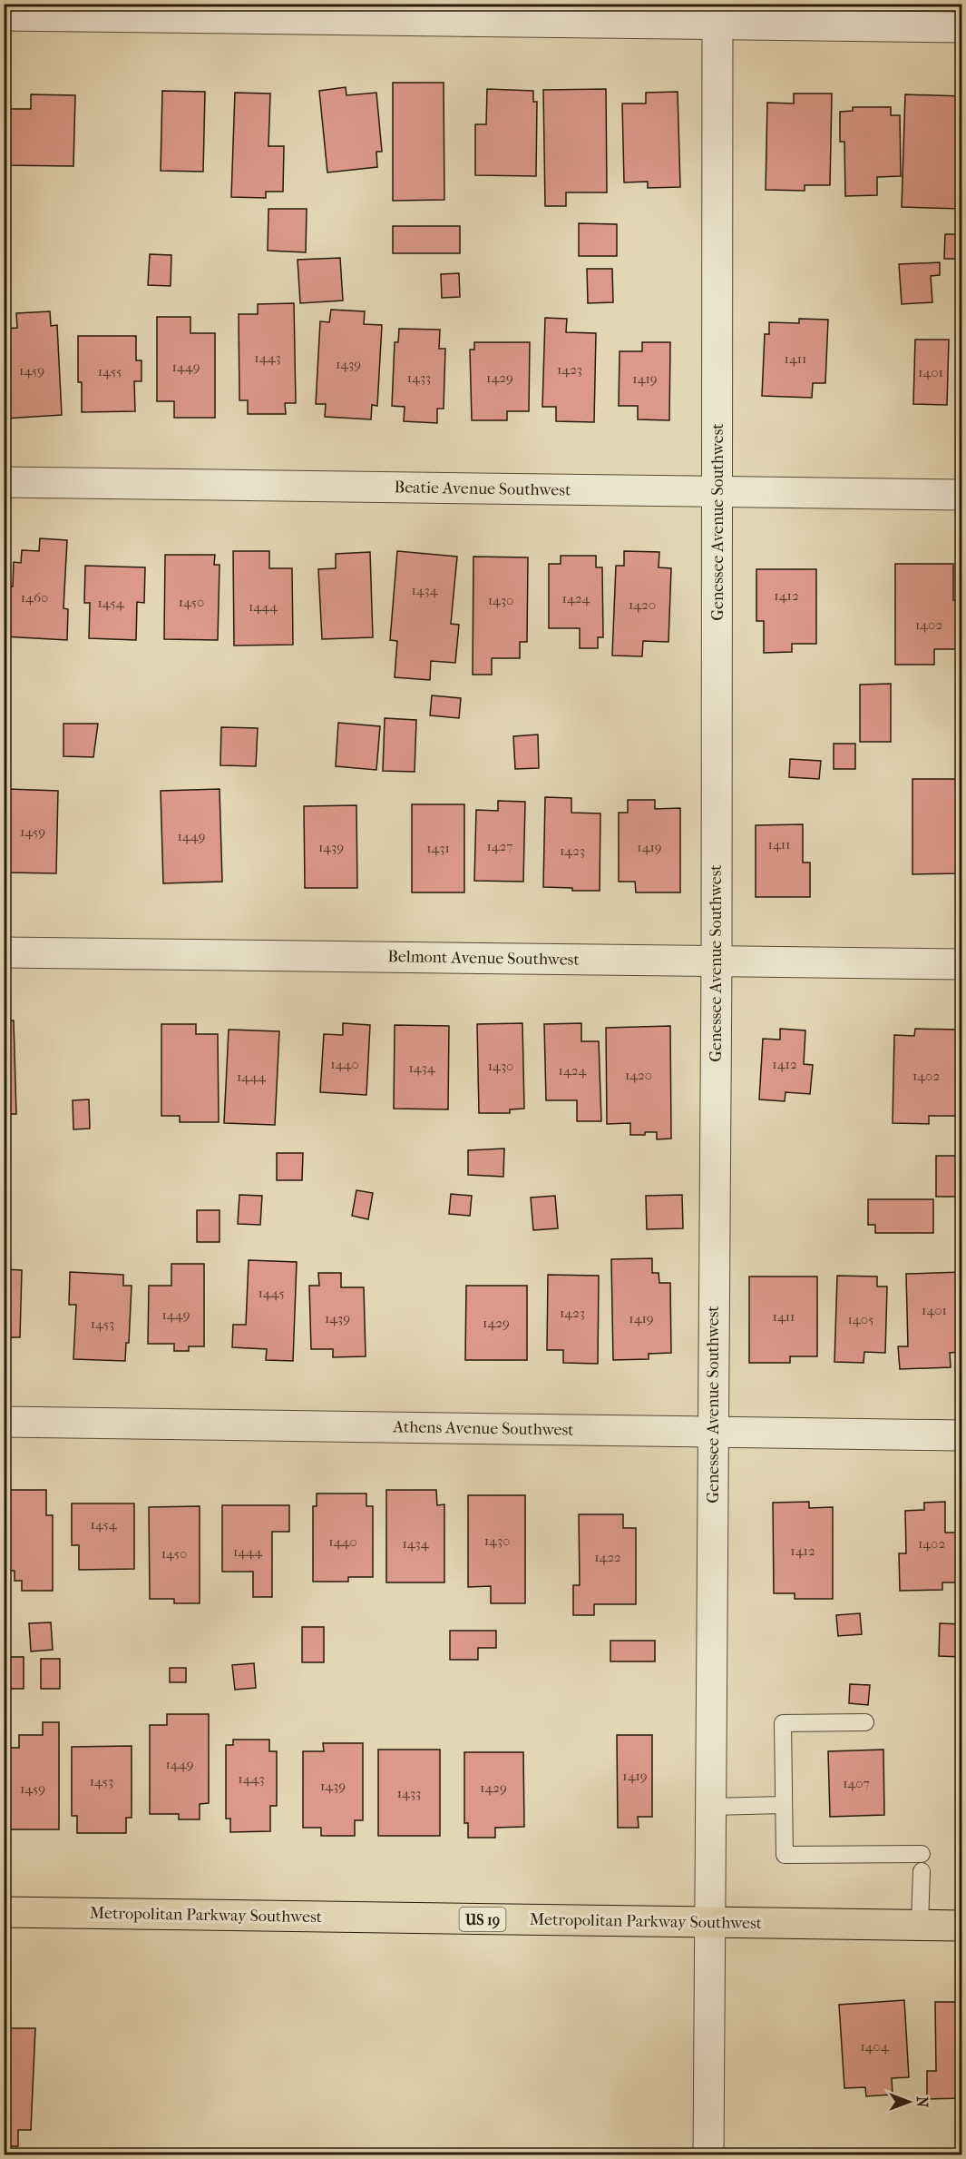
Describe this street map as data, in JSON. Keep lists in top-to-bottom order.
{
  "streets": {
    "main road": ["Metropolitan Parkway Southwest", "US 19"],
    "street": [
      "Beatie Avenue Southwest",
      "Genessee Avenue Southwest",
      "Belmont Avenue Southwest",
      "Athens Avenue Southwest"
    ]
  },
  "crossings": [
    ["Beatie Avenue Southwest", "Genessee Avenue Southwest"],
    ["Genessee Avenue Southwest", "Belmont Avenue Southwest"],
    ["Genessee Avenue Southwest", "Athens Avenue Southwest"],
    ["Genessee Avenue Southwest", "Metropolitan Parkway Southwest"]
  ],
  "house_numbers": [
    "1443",
    "1411",
    "1439",
    "1449",
    "1423",
    "1459",
    "1455",
    "1401",
    "1433",
    "1429",
    "1419",
    "1434",
    "1412",
    "1460",
    "1424",
    "1430",
    "1450",
    "1454",
    "1420",
    "1444",
    "1402",
    "1459",
    "1449",
    "1411",
    "1427",
    "1439",
    "1419",
    "1431",
    "1423",
    "1440",
    "1412",
    "1430",
    "1434",
    "1424",
    "1420",
    "1402",
    "1444",
    "1445",
    "1401",
    "1423",
    "1449",
    "1411",
    "1439",
    "1419",
    "1405",
    "1429",
    "1453",
    "1454",
    "1430",
    "1440",
    "1434",
    "1402",
    "1412",
    "1444",
    "1450",
    "1422",
    "1449",
    "1419",
    "1443",
    "1453",
    "1407",
    "1439",
    "1429",
    "1459",
    "1433",
    "1404"
  ],
  "north": "right"
}
